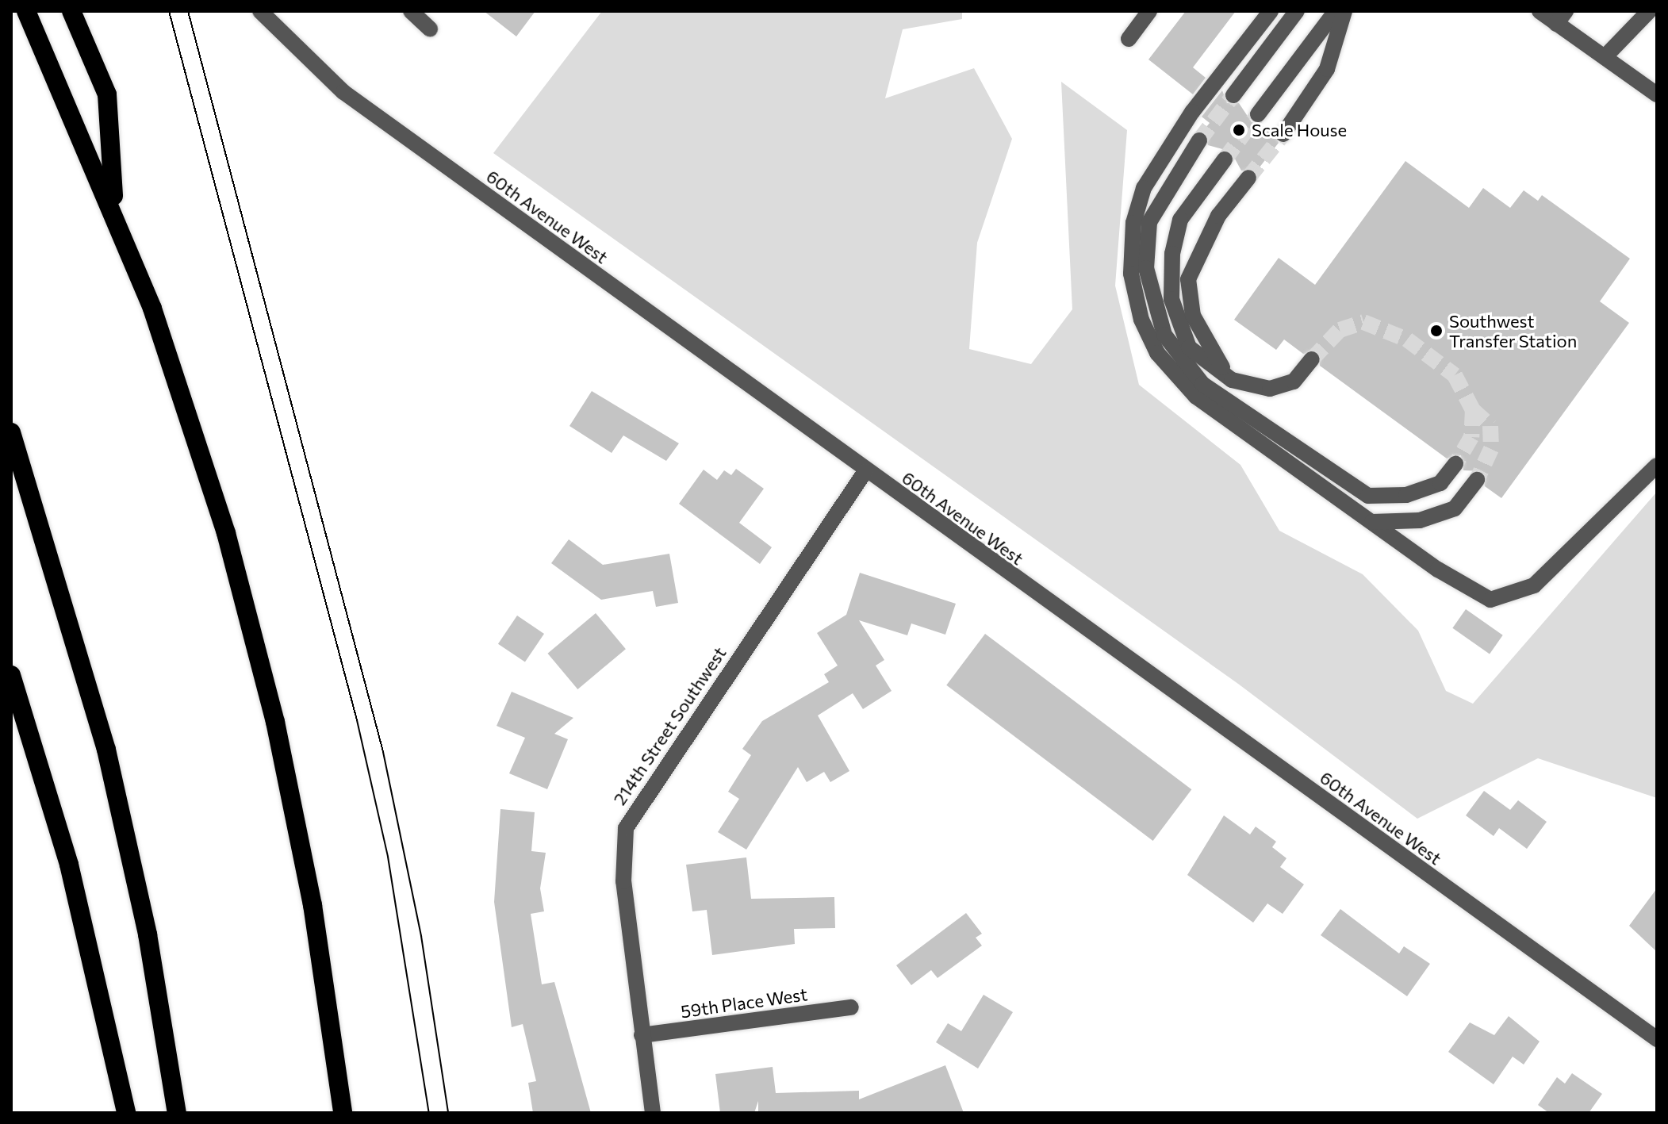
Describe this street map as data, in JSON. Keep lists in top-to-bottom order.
{
  "streets": {
    "street": ["60th Avenue West", "214th Street Southwest", "59th Place West"]
  },
  "crossings": [
    ["60th Avenue West", "214th Street Southwest"],
    ["214th Street Southwest", "59th Place West"]
  ],
  "places": ["Scale House", "Southwest Transfer Station"]
}
